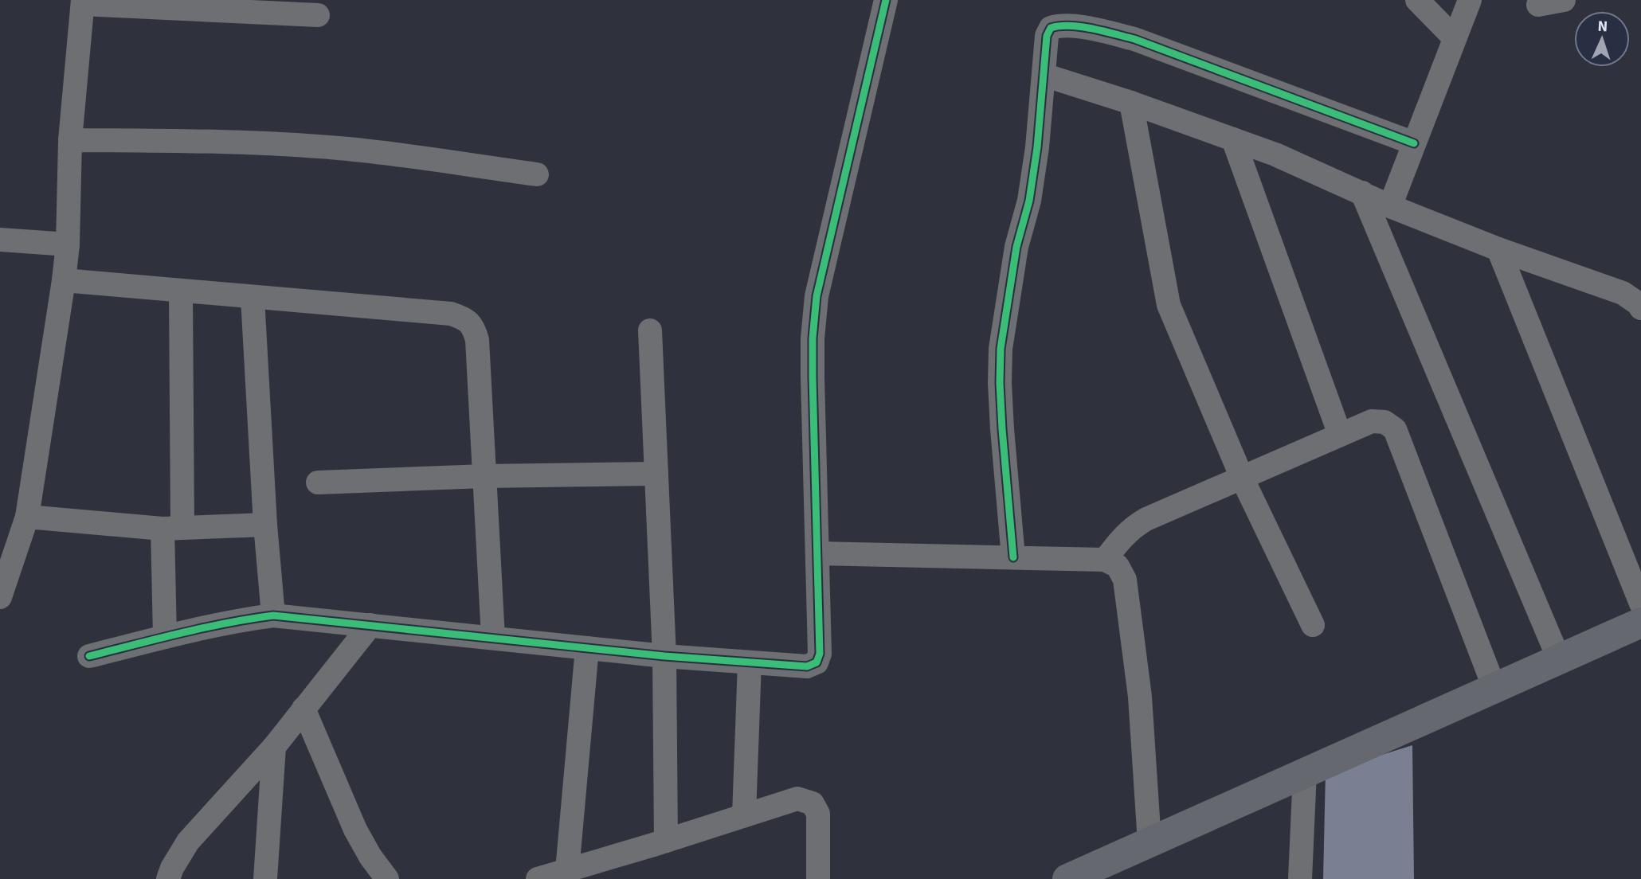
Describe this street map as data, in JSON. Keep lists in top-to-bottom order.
{
  "north": "top"
}
